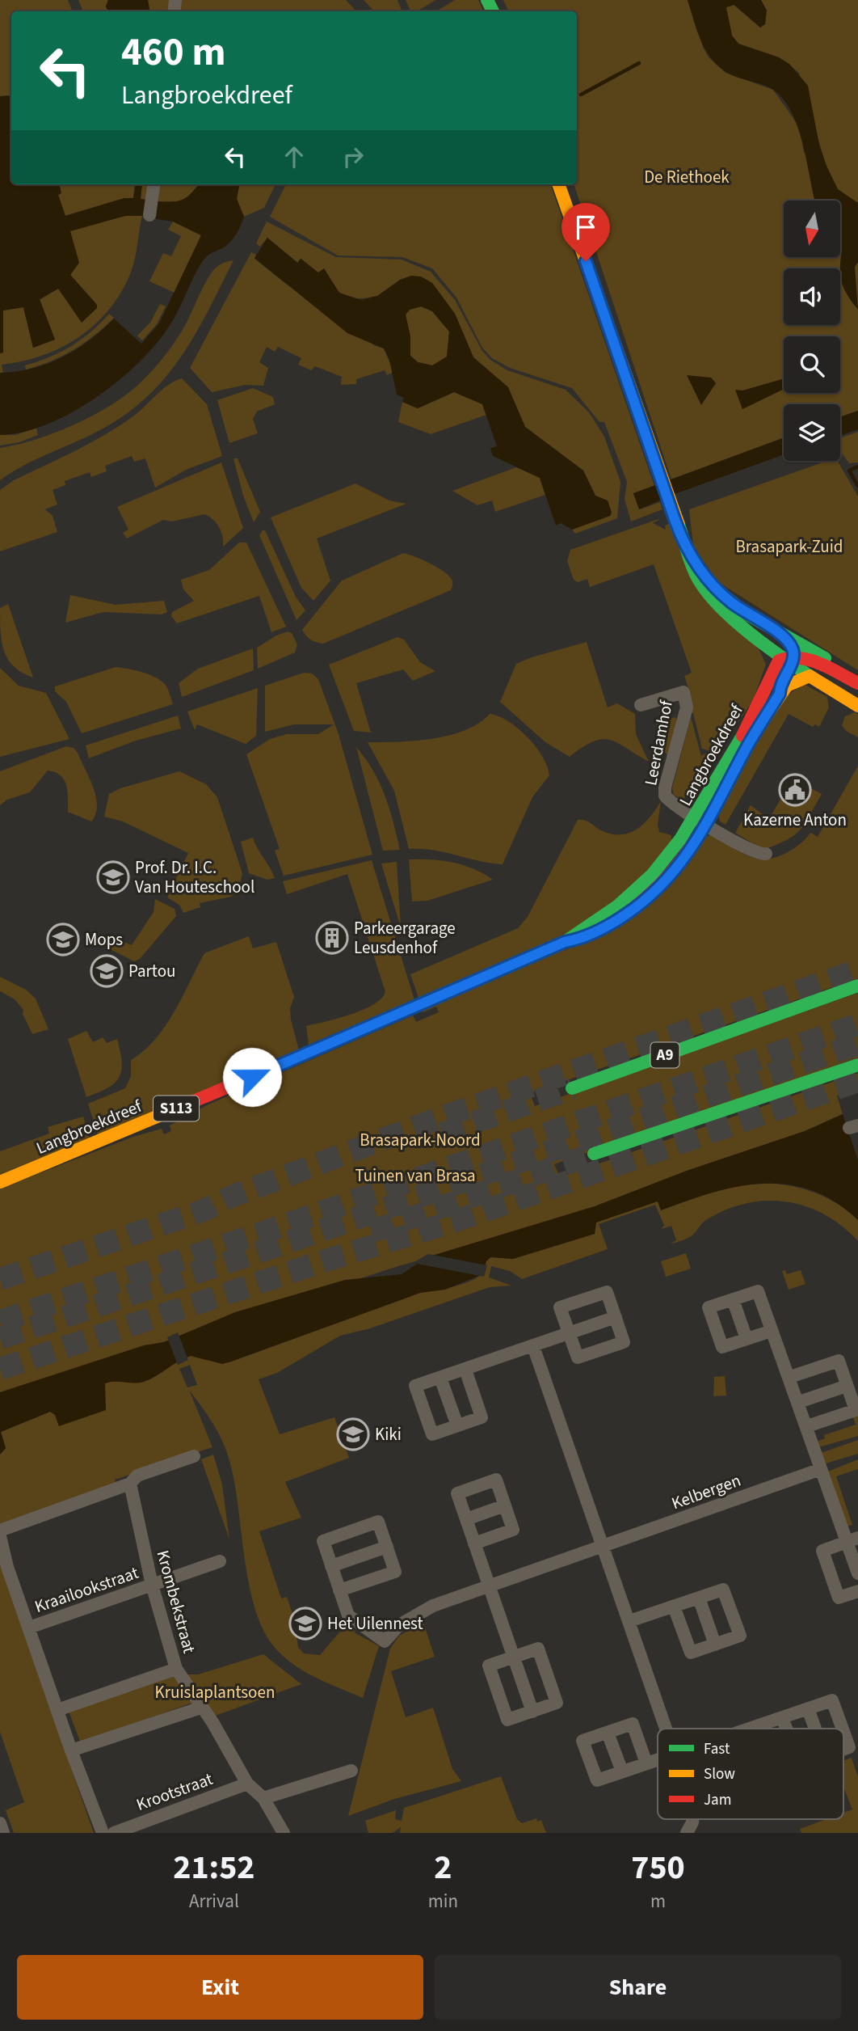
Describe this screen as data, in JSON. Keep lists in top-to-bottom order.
{
  "streets": {
    "main road": ["Langbroekdreef", "A9", "S113"],
    "street": [
      "Leerdamhof",
      "Kelbergen",
      "Kraailookstraat",
      "Krombekstraat",
      "Krootstraat"
    ]
  },
  "crossings": [
    ["Leerdamhof", "Langbroekdreef"],
    ["Langbroekdreef", "S113"],
    ["Kraailookstraat", "Krombekstraat"],
    ["Krombekstraat", "Krootstraat"]
  ],
  "parks": [
    "De Riethoek",
    "Brasapark-Zuid",
    "Brasapark-Noord",
    "Tuinen van Brasa",
    "Kruislaplantsoen"
  ],
  "places": {
    "public building": ["Kazerne Anton"],
    "school or university": [
      "Prof. Dr. I.C. Van Houteschool",
      "Mops",
      "Partou",
      "Kiki",
      "Het Uilennest"
    ],
    "building": ["Parkeergarage Leusdenhof"]
  },
  "legend": ["Fast", "Slow", "Jam"],
  "north": "bottom",
  "page": {
    "turn": ["460 m", "Langbroekdreef"],
    "eta": [
      "21:52",
      "Arrival",
      "2",
      "min",
      "750",
      "m"
    ],
    "buttons": ["Exit", "Share"]
  }
}
